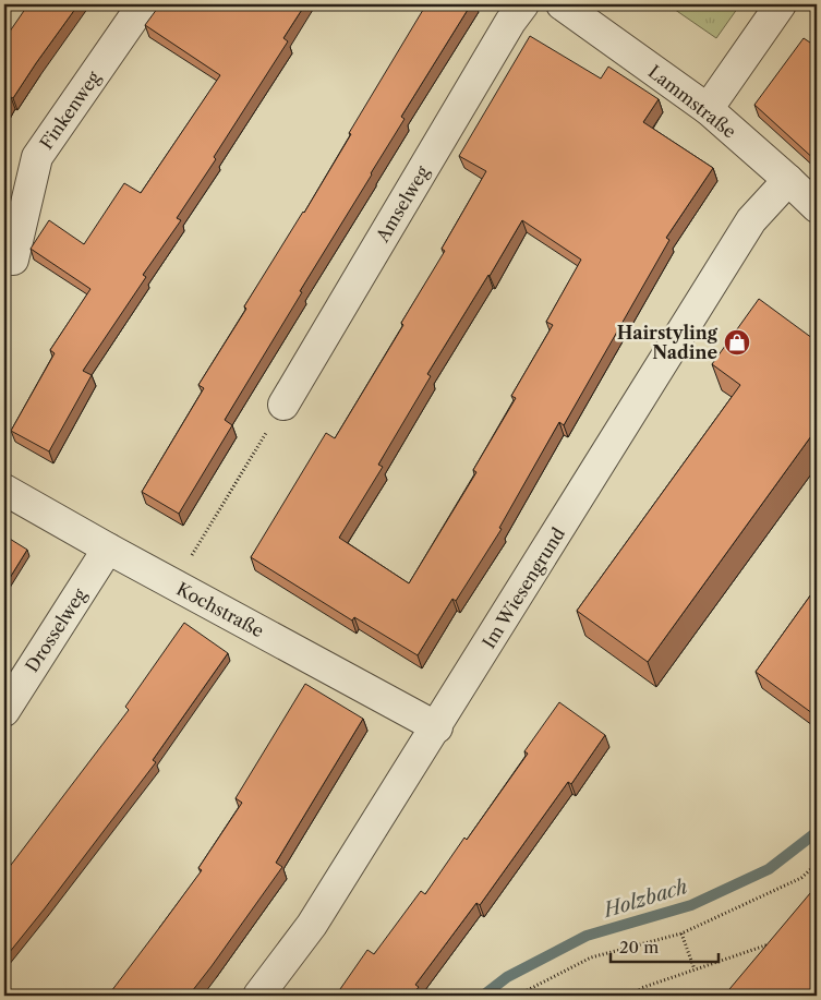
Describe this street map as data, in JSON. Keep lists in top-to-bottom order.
{
  "streets": {
    "street": [
      "Lammstraße",
      "Finkenweg",
      "Amselweg",
      "Im Wiesengrund",
      "Kochstraße",
      "Drosselweg"
    ]
  },
  "crossings": [
    ["Lammstraße", "Im Wiesengrund"],
    ["Im Wiesengrund", "Kochstraße"],
    ["Kochstraße", "Drosselweg"]
  ],
  "water": ["Holzbach"],
  "places": {
    "shop": ["Hairstyling Nadine"]
  },
  "scale_bar": "20 m"
}
